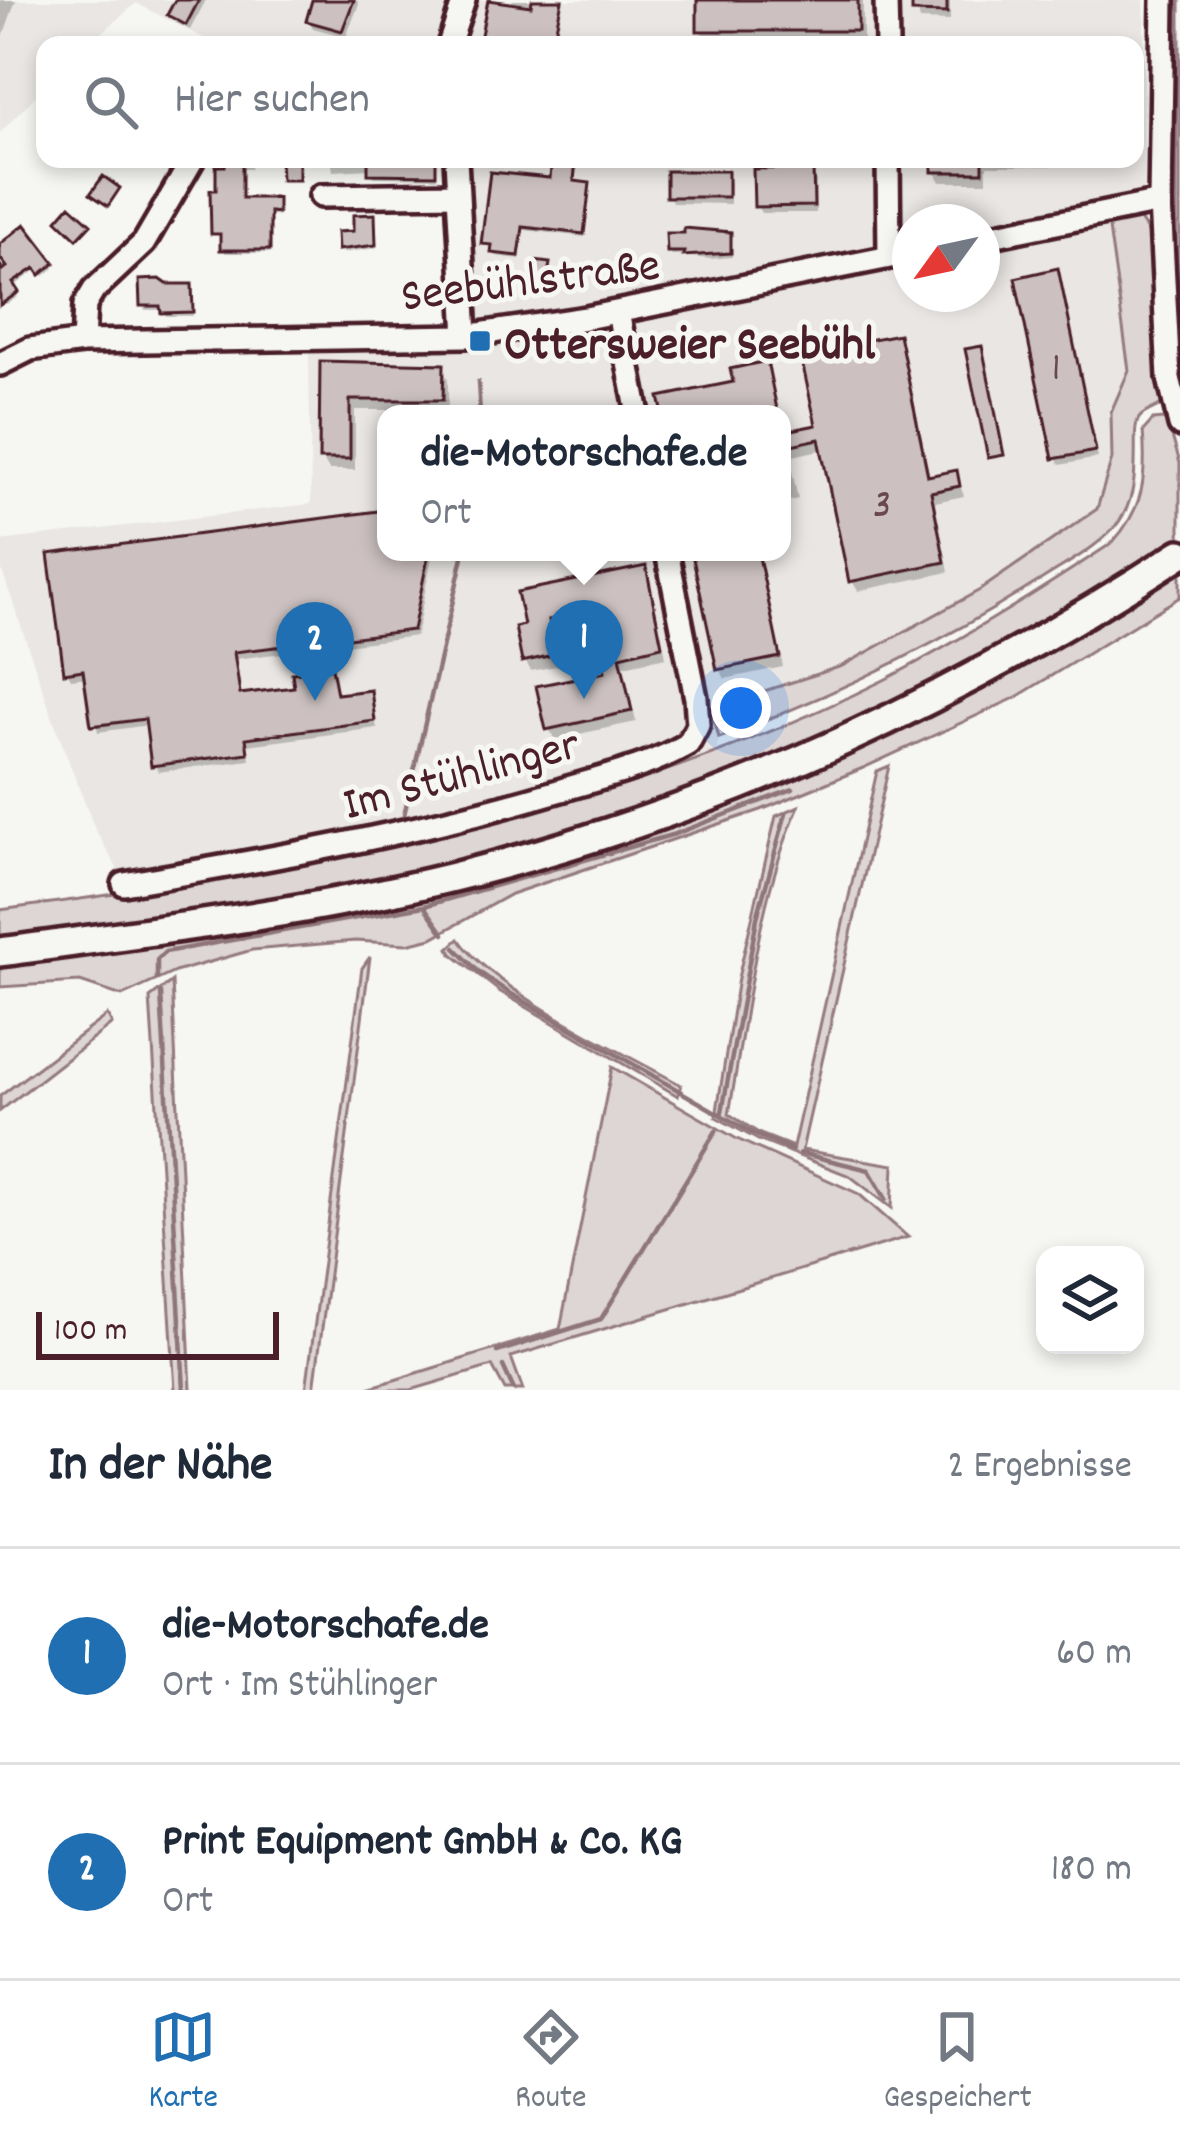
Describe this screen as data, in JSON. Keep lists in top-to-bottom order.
{
  "streets": {
    "street": ["Seebühlstraße", "Im Stühlinger"]
  },
  "places": {
    "transit": ["Ottersweier Seebühl"]
  },
  "house_numbers": ["1", "3"],
  "scale_bar": "100 m",
  "north": "bottom left",
  "page": {
    "search": "Hier suchen",
    "popup": ["die-Motorschafe.de", "Ort"],
    "pins": ["1", "2"],
    "scale": "100 m",
    "heading": ["In der Nähe", "2 Ergebnisse"],
    "list": [
      {
        "mark": "1",
        "name": "die-Motorschafe.de",
        "note": "Ort · Im Stühlinger",
        "value": "60 m"
      },
      {
        "mark": "2",
        "name": "Print Equipment GmbH & Co. KG",
        "note": "Ort",
        "value": "180 m"
      }
    ],
    "nav": ["Karte", "Route", "Gespeichert"]
  }
}
